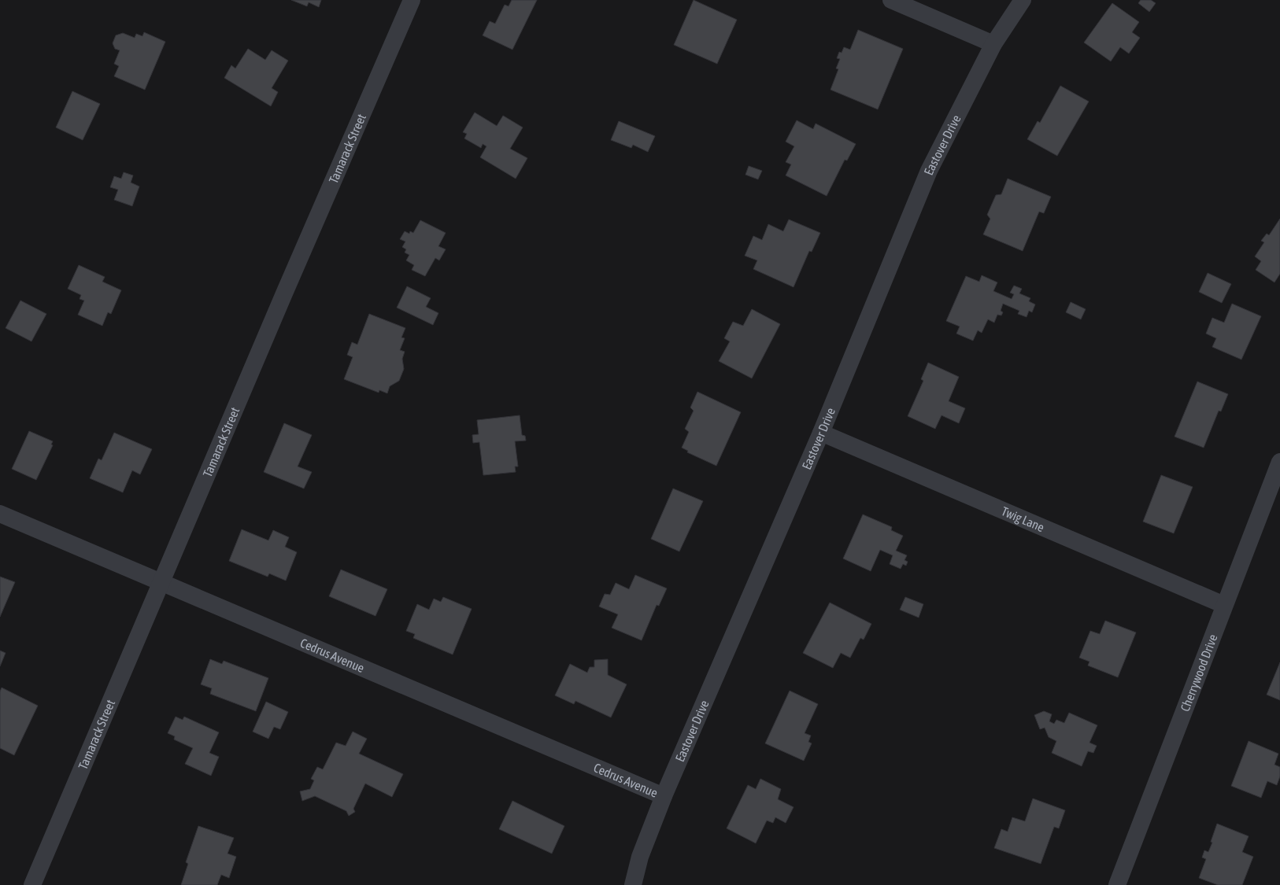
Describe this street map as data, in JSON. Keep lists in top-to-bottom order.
{
  "streets": {
    "street": [
      "Eastover Drive",
      "Tamarack Street",
      "Twig Lane",
      "Cedrus Avenue",
      "Cherrywood Drive"
    ]
  },
  "crossings": [
    ["Eastover Drive", "Twig Lane"],
    ["Eastover Drive", "Cedrus Avenue"],
    ["Tamarack Street", "Cedrus Avenue"],
    ["Twig Lane", "Cherrywood Drive"]
  ]
}
